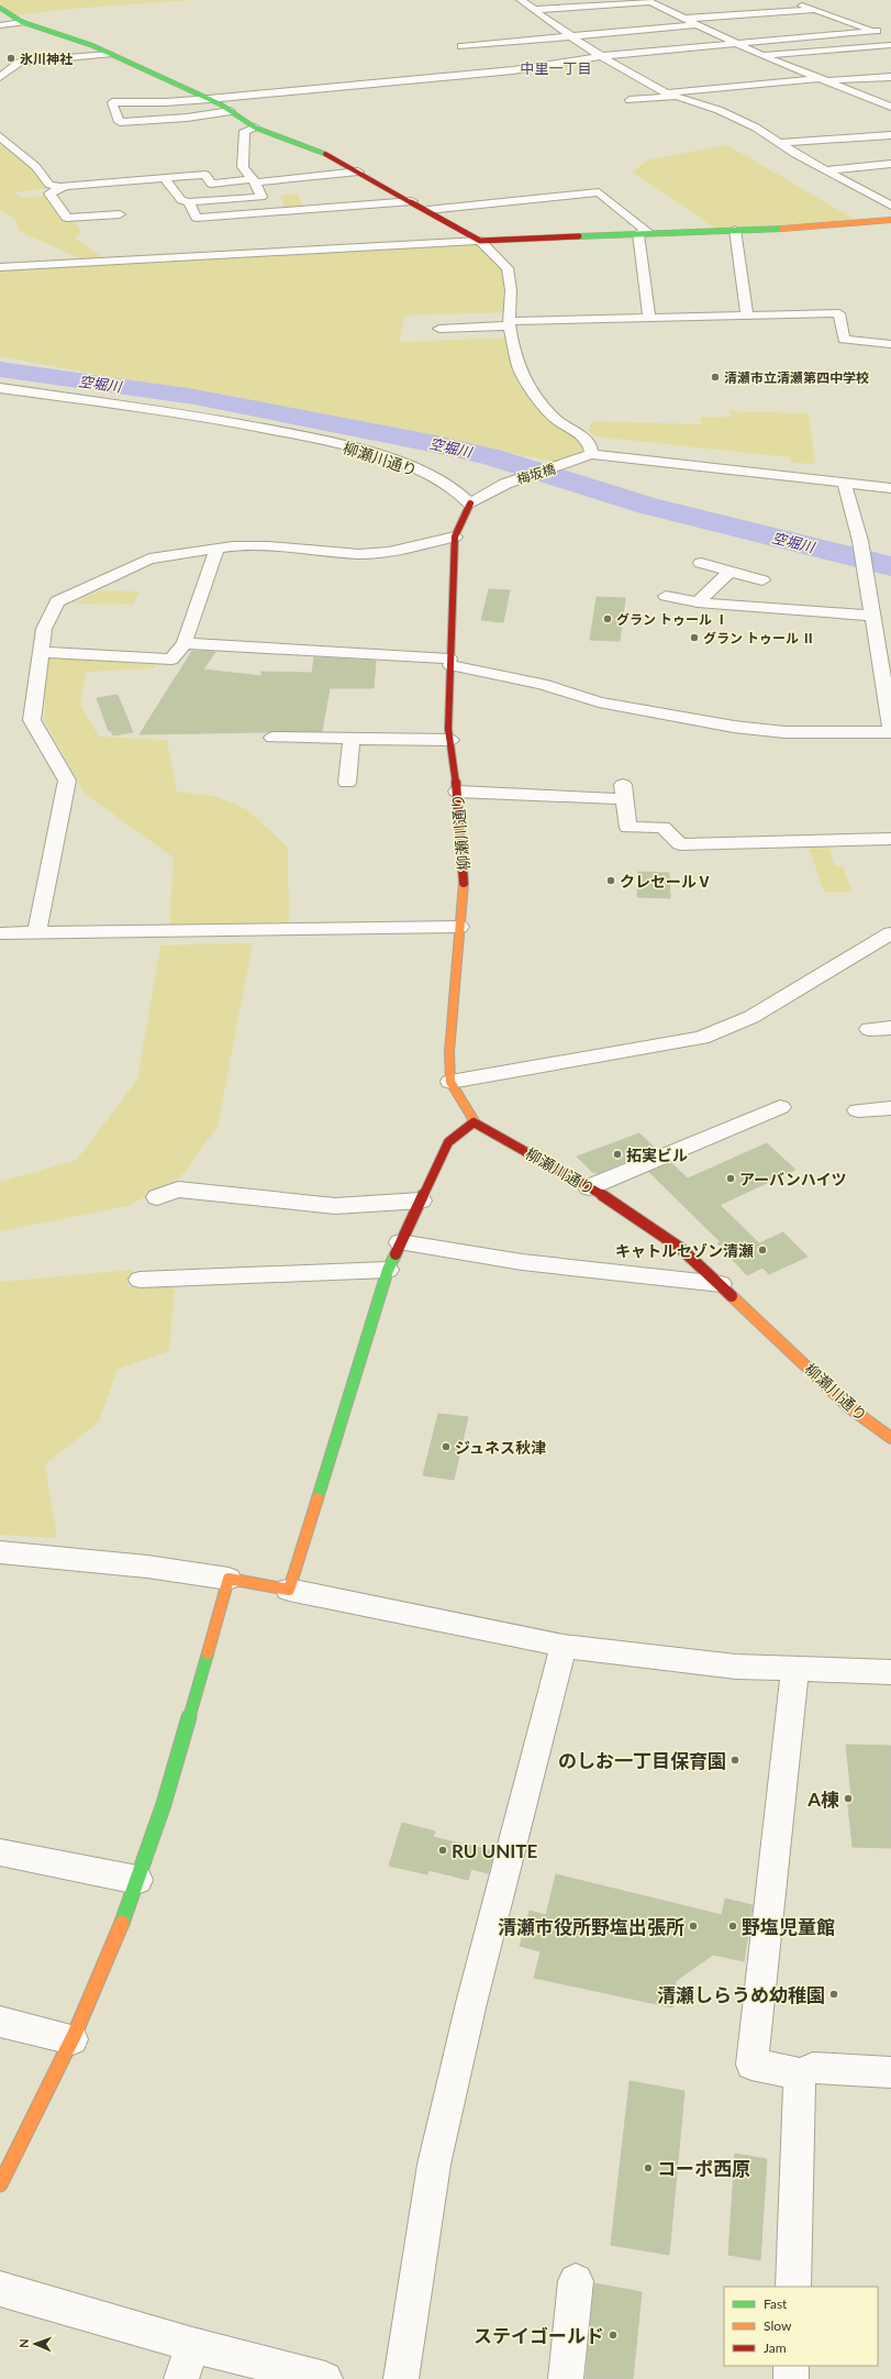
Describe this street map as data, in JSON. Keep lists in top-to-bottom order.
{
  "streets": {
    "street": ["柳瀬川通り", "梅坂橋"]
  },
  "crossings": [
    ["柳瀬川通り", "梅坂橋"]
  ],
  "districts": ["中里一丁目"],
  "water": ["空堀川"],
  "places": [
    "氷川神社",
    "清瀬市立清瀬第四中学校",
    "グラン トゥール Ⅰ",
    "グラン トゥール Ⅱ",
    "クレセールⅤ",
    "拓実ビル",
    "アーバンハイツ",
    "キャトルセゾン清瀬",
    "ジュネス秋津",
    "のしお一丁目保育園",
    "A棟",
    "RU UNITE",
    "清瀬市役所野塩出張所",
    "野塩児童館",
    "清瀬しらうめ幼稚園",
    "コーポ西原",
    "ステイゴールド"
  ],
  "legend": ["Fast", "Slow", "Jam"],
  "north": "left"
}
